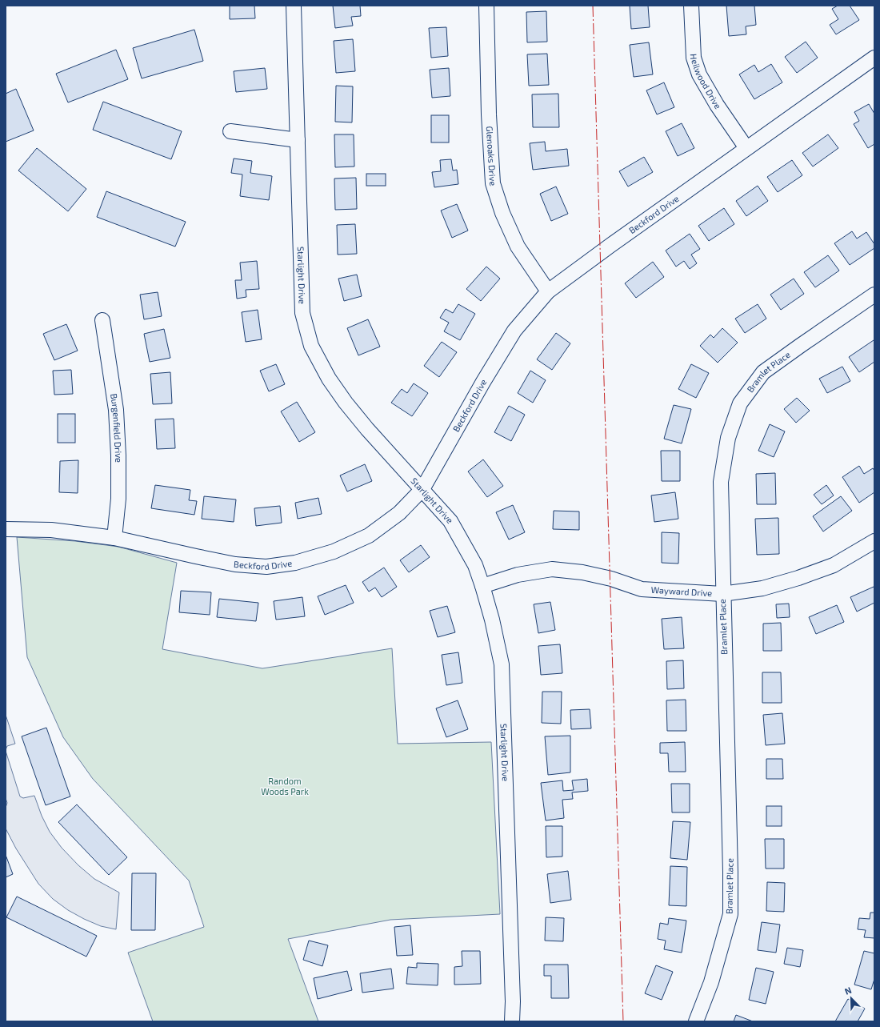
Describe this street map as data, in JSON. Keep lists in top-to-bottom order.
{
  "streets": {
    "street": [
      "Heilwood Drive",
      "Glenoaks Drive",
      "Beckford Drive",
      "Starlight Drive",
      "Bramlet Place",
      "Burgenfield Drive",
      "Wayward Drive"
    ]
  },
  "crossings": [
    ["Heilwood Drive", "Beckford Drive"],
    ["Glenoaks Drive", "Beckford Drive"],
    ["Beckford Drive", "Starlight Drive"],
    ["Beckford Drive", "Burgenfield Drive"],
    ["Starlight Drive", "Wayward Drive"],
    ["Bramlet Place", "Wayward Drive"]
  ],
  "parks": ["Random Woods Park"],
  "north": "top left"
}
